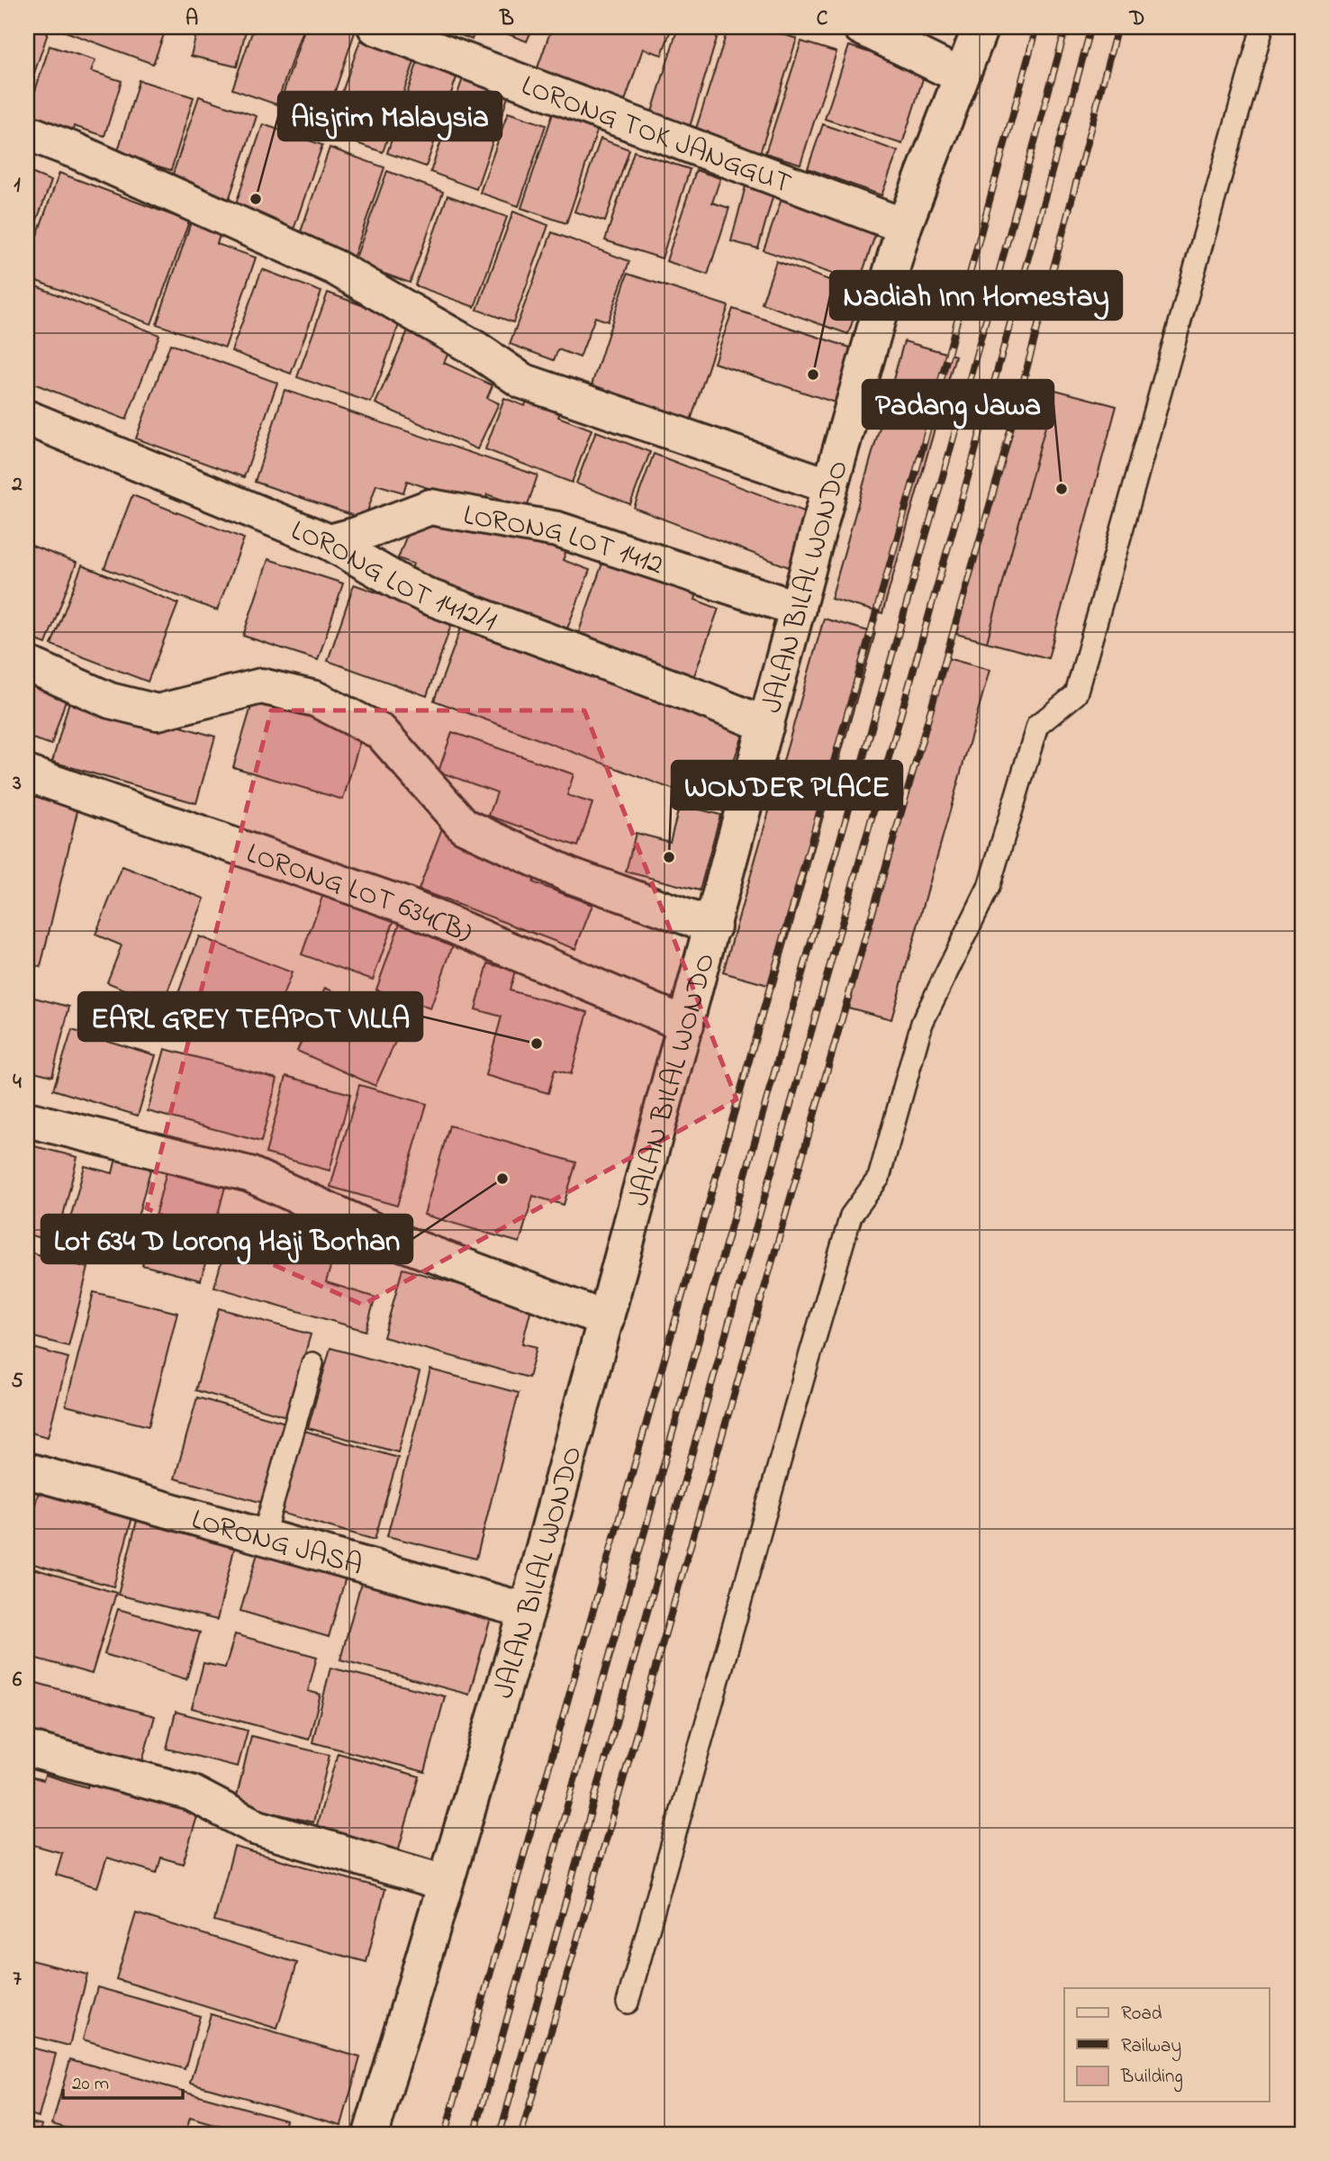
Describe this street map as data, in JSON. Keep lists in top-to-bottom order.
{
  "streets": {
    "street": [
      "LORONG TOK JANGGUT",
      "LORONG LOT 1412",
      "LORONG LOT 1412/1",
      "JALAN BILAL WONDO",
      "LORONG LOT 634(B)",
      "LORONG JASA"
    ]
  },
  "crossings": [
    ["LORONG TOK JANGGUT", "JALAN BILAL WONDO"],
    ["LORONG LOT 1412", "LORONG LOT 1412/1"],
    ["LORONG LOT 1412", "JALAN BILAL WONDO"],
    ["LORONG LOT 1412/1", "JALAN BILAL WONDO"],
    ["JALAN BILAL WONDO", "LORONG LOT 634(B)"],
    ["JALAN BILAL WONDO", "LORONG JASA"]
  ],
  "places": [
    "Aisjrim Malaysia",
    "Nadiah Inn Homestay",
    "Padang Jawa",
    "WONDER PLACE",
    "EARL GREY TEAPOT VILLA",
    "Lot 634 D Lorong Haji Borhan"
  ],
  "legend": ["Road", "Railway", "Building"],
  "scale_bar": "20 m",
  "grid": {
    "columns": [
      "A",
      "B",
      "C",
      "D"
    ],
    "rows": [
      "1",
      "2",
      "3",
      "4",
      "5",
      "6",
      "7"
    ]
  }
}
